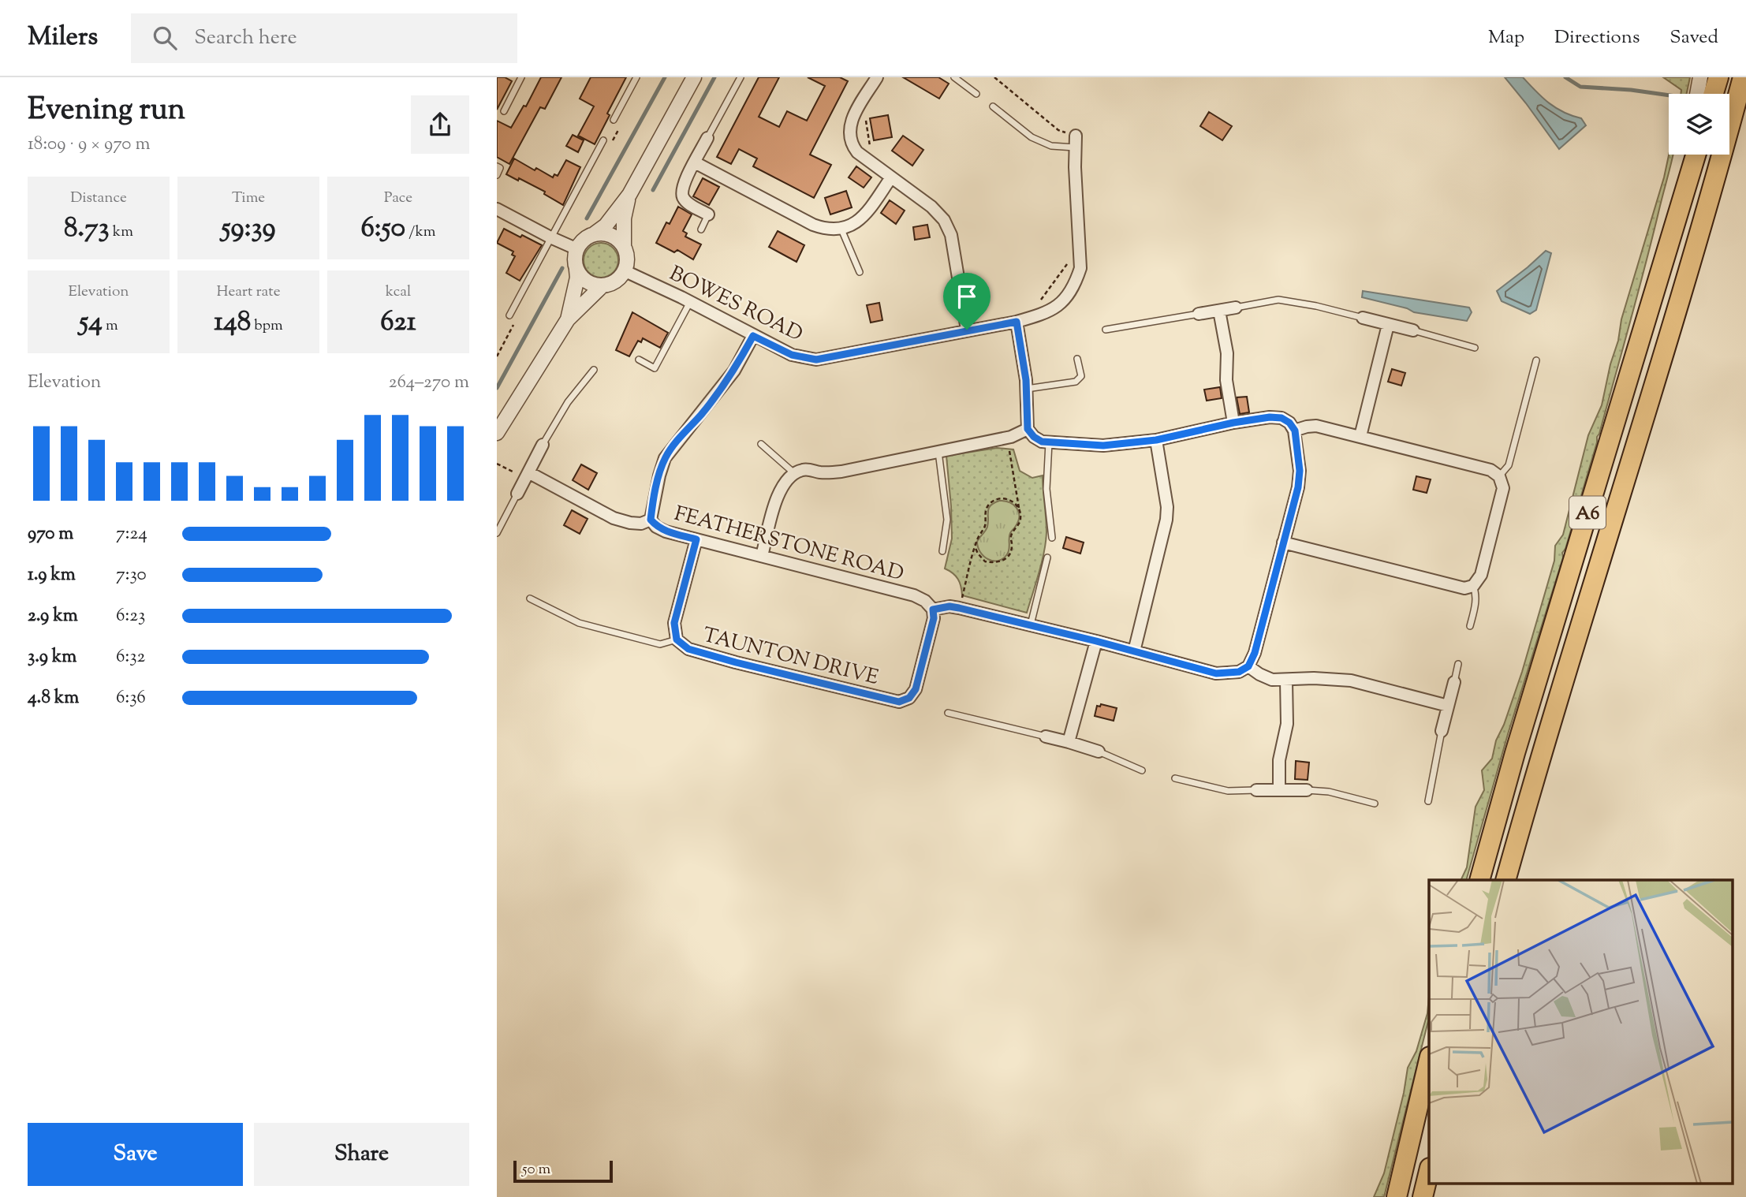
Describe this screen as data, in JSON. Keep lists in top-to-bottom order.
{
  "streets": {
    "highway": ["A6"],
    "street": ["BOWES ROAD", "FEATHERSTONE ROAD", "TAUNTON DRIVE"]
  },
  "crossings": [
    ["BOWES ROAD", "FEATHERSTONE ROAD"],
    ["FEATHERSTONE ROAD", "TAUNTON DRIVE"]
  ],
  "scale_bar": "50 m",
  "page": {
    "header": "Milers",
    "search": "Search here",
    "nav": ["Map", "Directions", "Saved"],
    "heading": ["Evening run", "18:09 · 9 × 970 m"],
    "stats": [
      ["Distance", "8.73 km"],
      ["Time", "59:39"],
      ["Pace", "6:50 /km"],
      ["Elevation", "54 m"],
      ["Heart rate", "148 bpm"],
      ["kcal", "621"]
    ],
    "chart": ["Elevation", "264–270 m"],
    "list": [
      {
        "name": "970 m",
        "note": "7:24"
      },
      {
        "name": "1.9 km",
        "note": "7:30"
      },
      {
        "name": "2.9 km",
        "note": "6:23"
      },
      {
        "name": "3.9 km",
        "note": "6:32"
      },
      {
        "name": "4.8 km",
        "note": "6:36"
      }
    ],
    "buttons": ["Save", "Share"],
    "scale": "50 m"
  }
}
